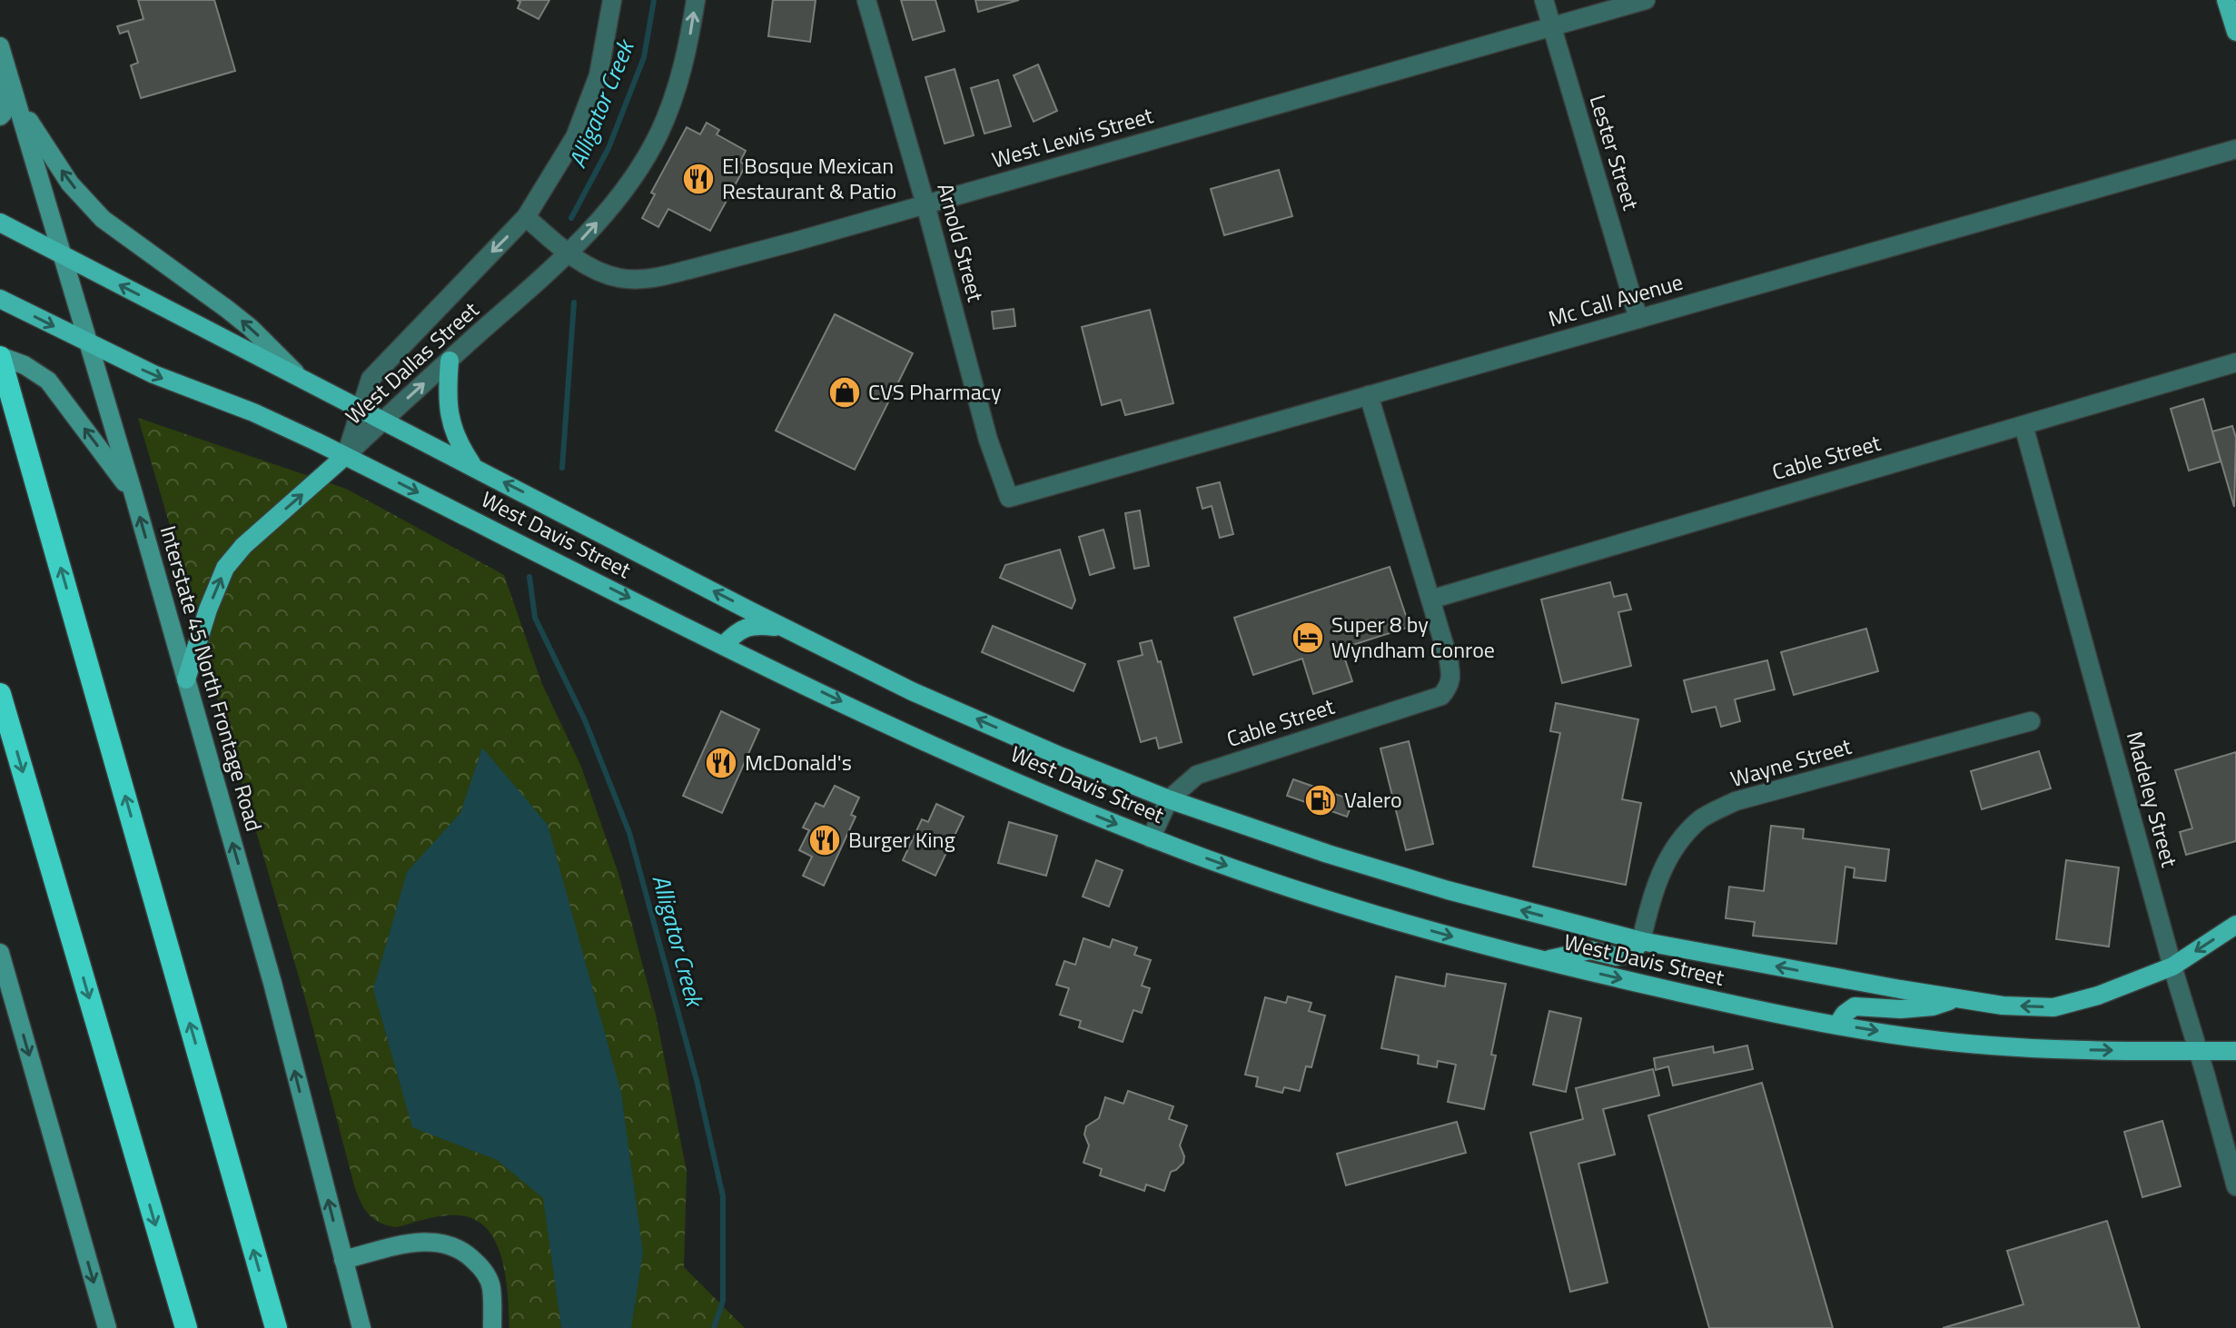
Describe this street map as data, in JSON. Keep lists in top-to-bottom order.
{
  "streets": {
    "main road": ["West Davis Street", "Interstate 45 North Frontage Road"],
    "street": [
      "West Lewis Street",
      "Lester Street",
      "Arnold Street",
      "Mc Call Avenue",
      "West Dallas Street",
      "Cable Street",
      "Wayne Street",
      "Madeley Street"
    ]
  },
  "crossings": [
    ["West Lewis Street", "Lester Street"],
    ["West Lewis Street", "Arnold Street"],
    ["West Lewis Street", "West Dallas Street"],
    ["Lester Street", "Mc Call Avenue"],
    ["Arnold Street", "Mc Call Avenue"],
    ["West Dallas Street", "West Davis Street"],
    ["Cable Street", "West Davis Street"],
    ["Cable Street", "Madeley Street"],
    ["West Davis Street", "Interstate 45 North Frontage Road"],
    ["West Davis Street", "Wayne Street"],
    ["West Davis Street", "Madeley Street"]
  ],
  "one_way": ["Interstate 45 North Frontage Road"],
  "water": ["Alligator Creek"],
  "places": {
    "restaurant": ["El Bosque Mexican Restaurant & Patio", "McDonald's", "Burger King"],
    "shop": ["CVS Pharmacy"],
    "hotel": ["Super 8 by Wyndham Conroe"],
    "fuel station": ["Valero"]
  }
}
